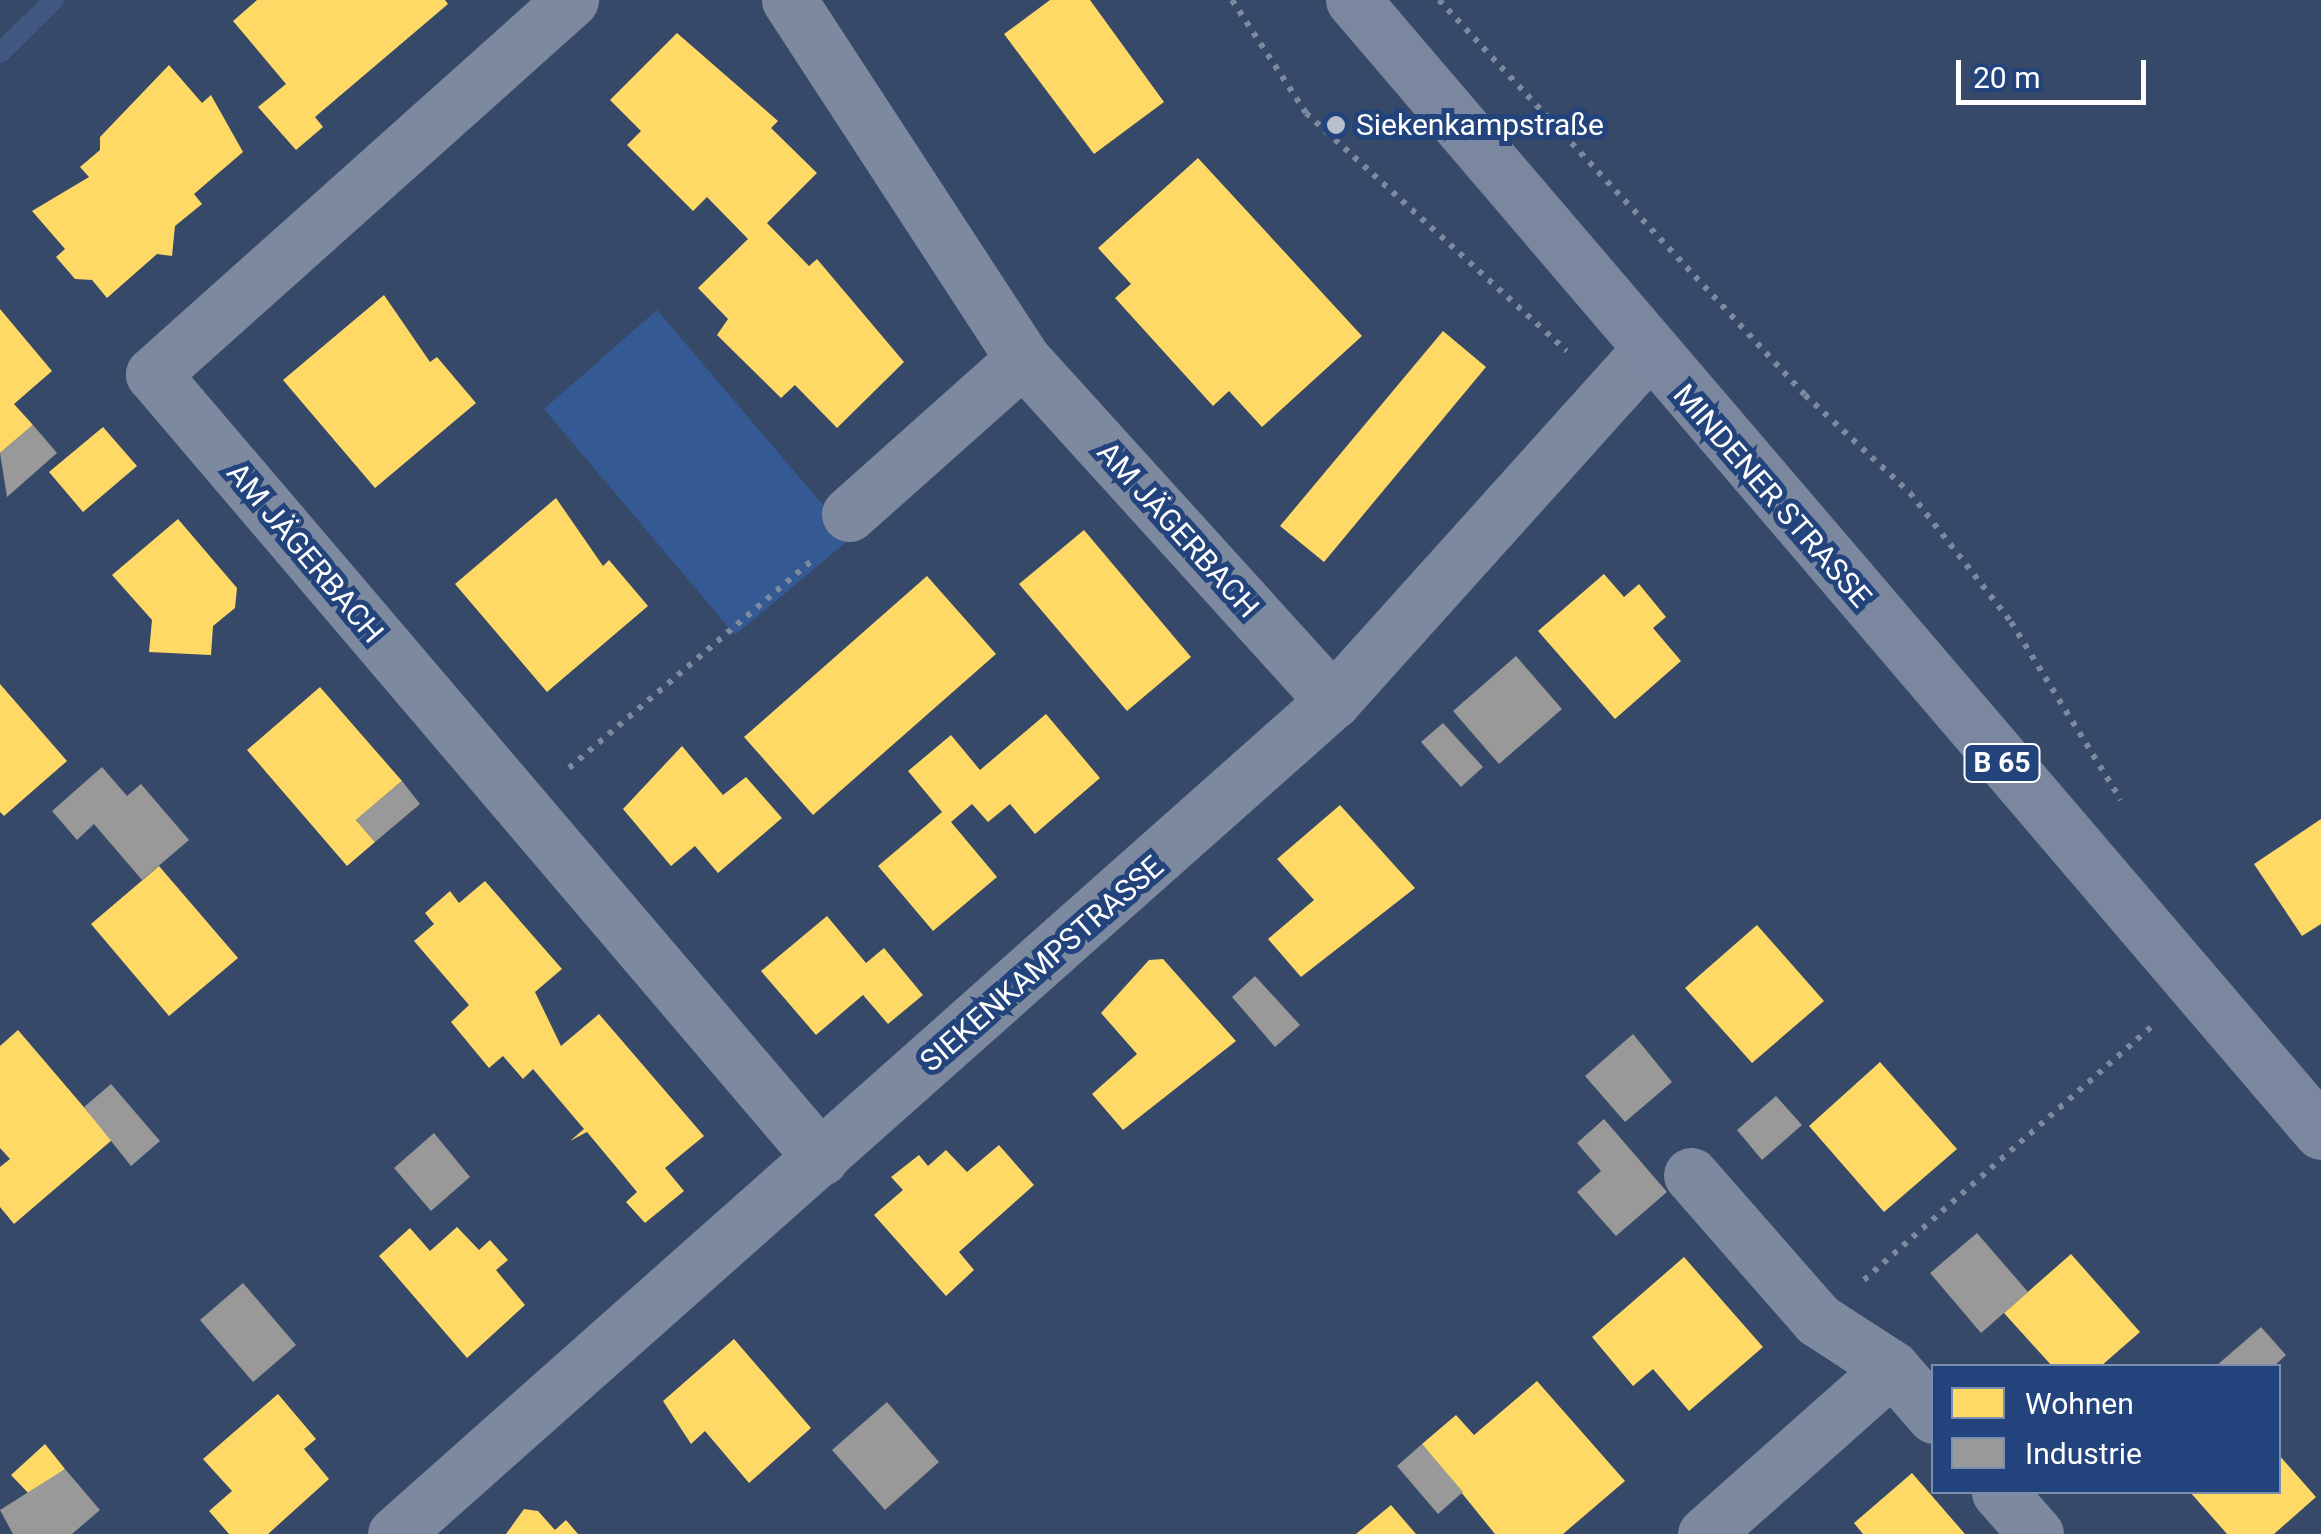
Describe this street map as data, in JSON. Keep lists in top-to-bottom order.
{
  "streets": {
    "main road": ["MINDENER STRASSE", "B 65"],
    "street": ["AM JÄGERBACH", "SIEKENKAMPSTRASSE"]
  },
  "crossings": [
    ["MINDENER STRASSE", "B 65"],
    ["MINDENER STRASSE", "SIEKENKAMPSTRASSE"],
    ["AM JÄGERBACH", "SIEKENKAMPSTRASSE"]
  ],
  "places": ["Siekenkampstraße"],
  "legend": ["Wohnen", "Industrie"],
  "scale_bar": "20 m"
}
